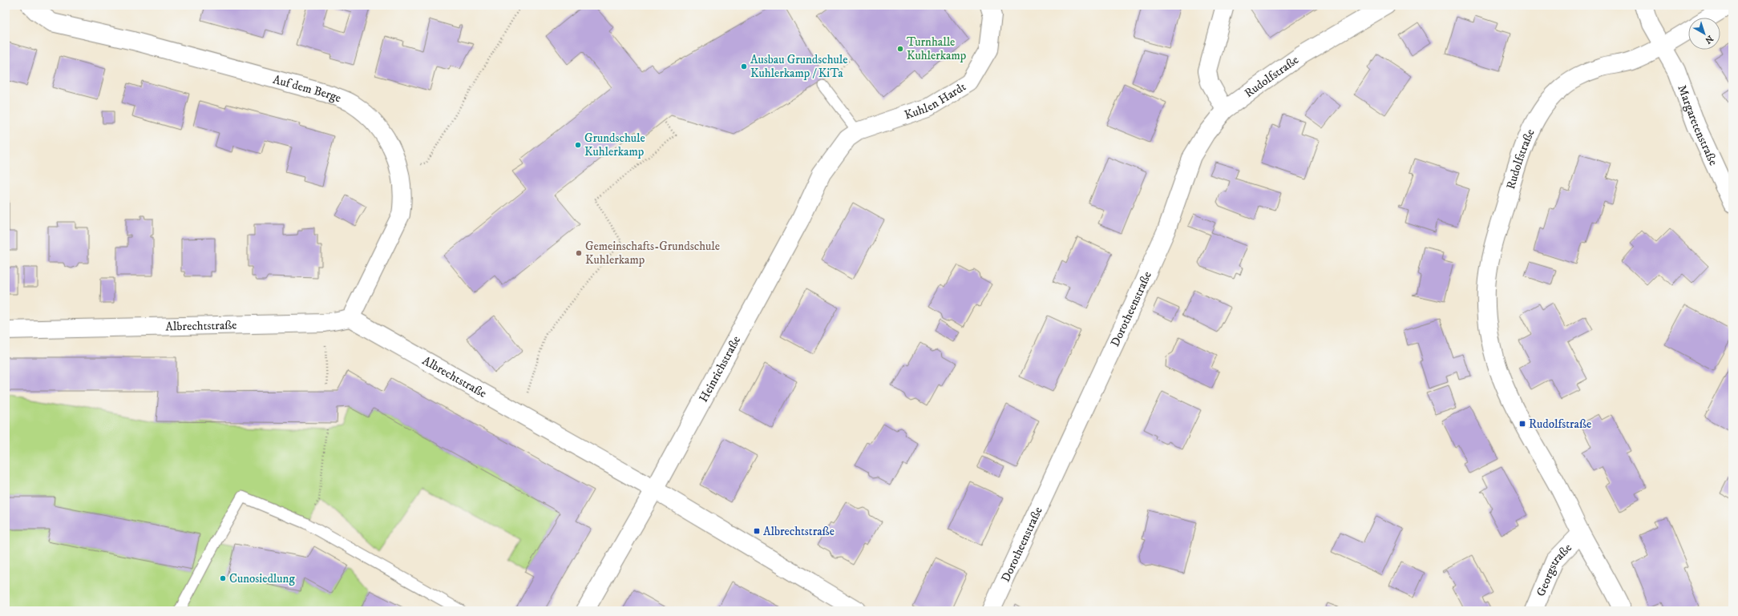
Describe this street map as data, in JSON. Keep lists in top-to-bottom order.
{
  "streets": {
    "street": [
      "Rudolfstraße",
      "Auf dem Berge",
      "Kuhlen Hardt",
      "Margaretenstraße",
      "Dorotheenstraße",
      "Albrechtstraße",
      "Heinrichstraße",
      "Georgstraße"
    ]
  },
  "crossings": [
    ["Rudolfstraße", "Margaretenstraße"],
    ["Rudolfstraße", "Dorotheenstraße"],
    ["Rudolfstraße", "Georgstraße"],
    ["Auf dem Berge", "Albrechtstraße"],
    ["Kuhlen Hardt", "Heinrichstraße"],
    ["Albrechtstraße", "Heinrichstraße"]
  ],
  "places": {
    "other": [
      "Turnhalle Kuhlerkamp",
      "Ausbau Grundschule Kuhlerkamp / KiTa",
      "Grundschule Kuhlerkamp",
      "Gemeinschafts-Grundschule Kuhlerkamp",
      "Cunosiedlung"
    ],
    "transit": ["Rudolfstraße", "Albrechtstraße"]
  },
  "north": "bottom right"
}
